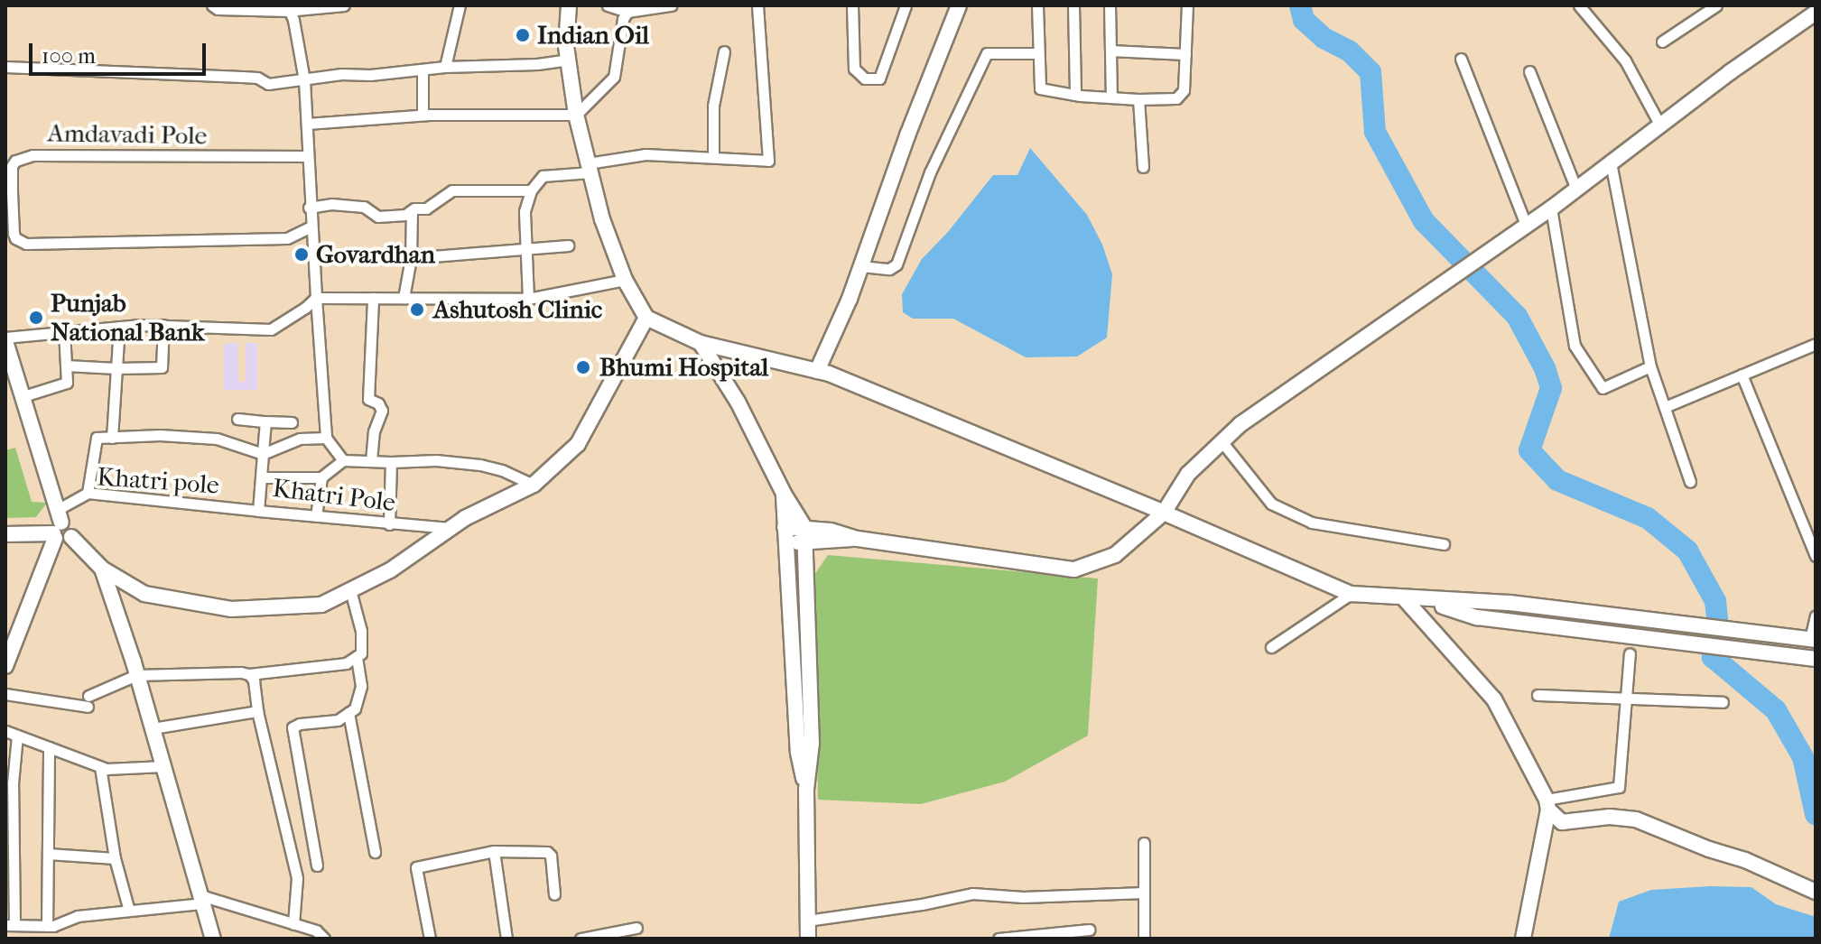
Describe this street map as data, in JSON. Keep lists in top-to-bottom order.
{
  "streets": {
    "street": ["Amdavadi Pole", "Khatri pole", "Khatri Pole"]
  },
  "crossings": [
    ["Khatri pole", "Khatri Pole"]
  ],
  "places": [
    "Indian Oil",
    "Govardhan",
    "Ashutosh Clinic",
    "Punjab National Bank",
    "Bhumi Hospital"
  ],
  "scale_bar": "100 m"
}
